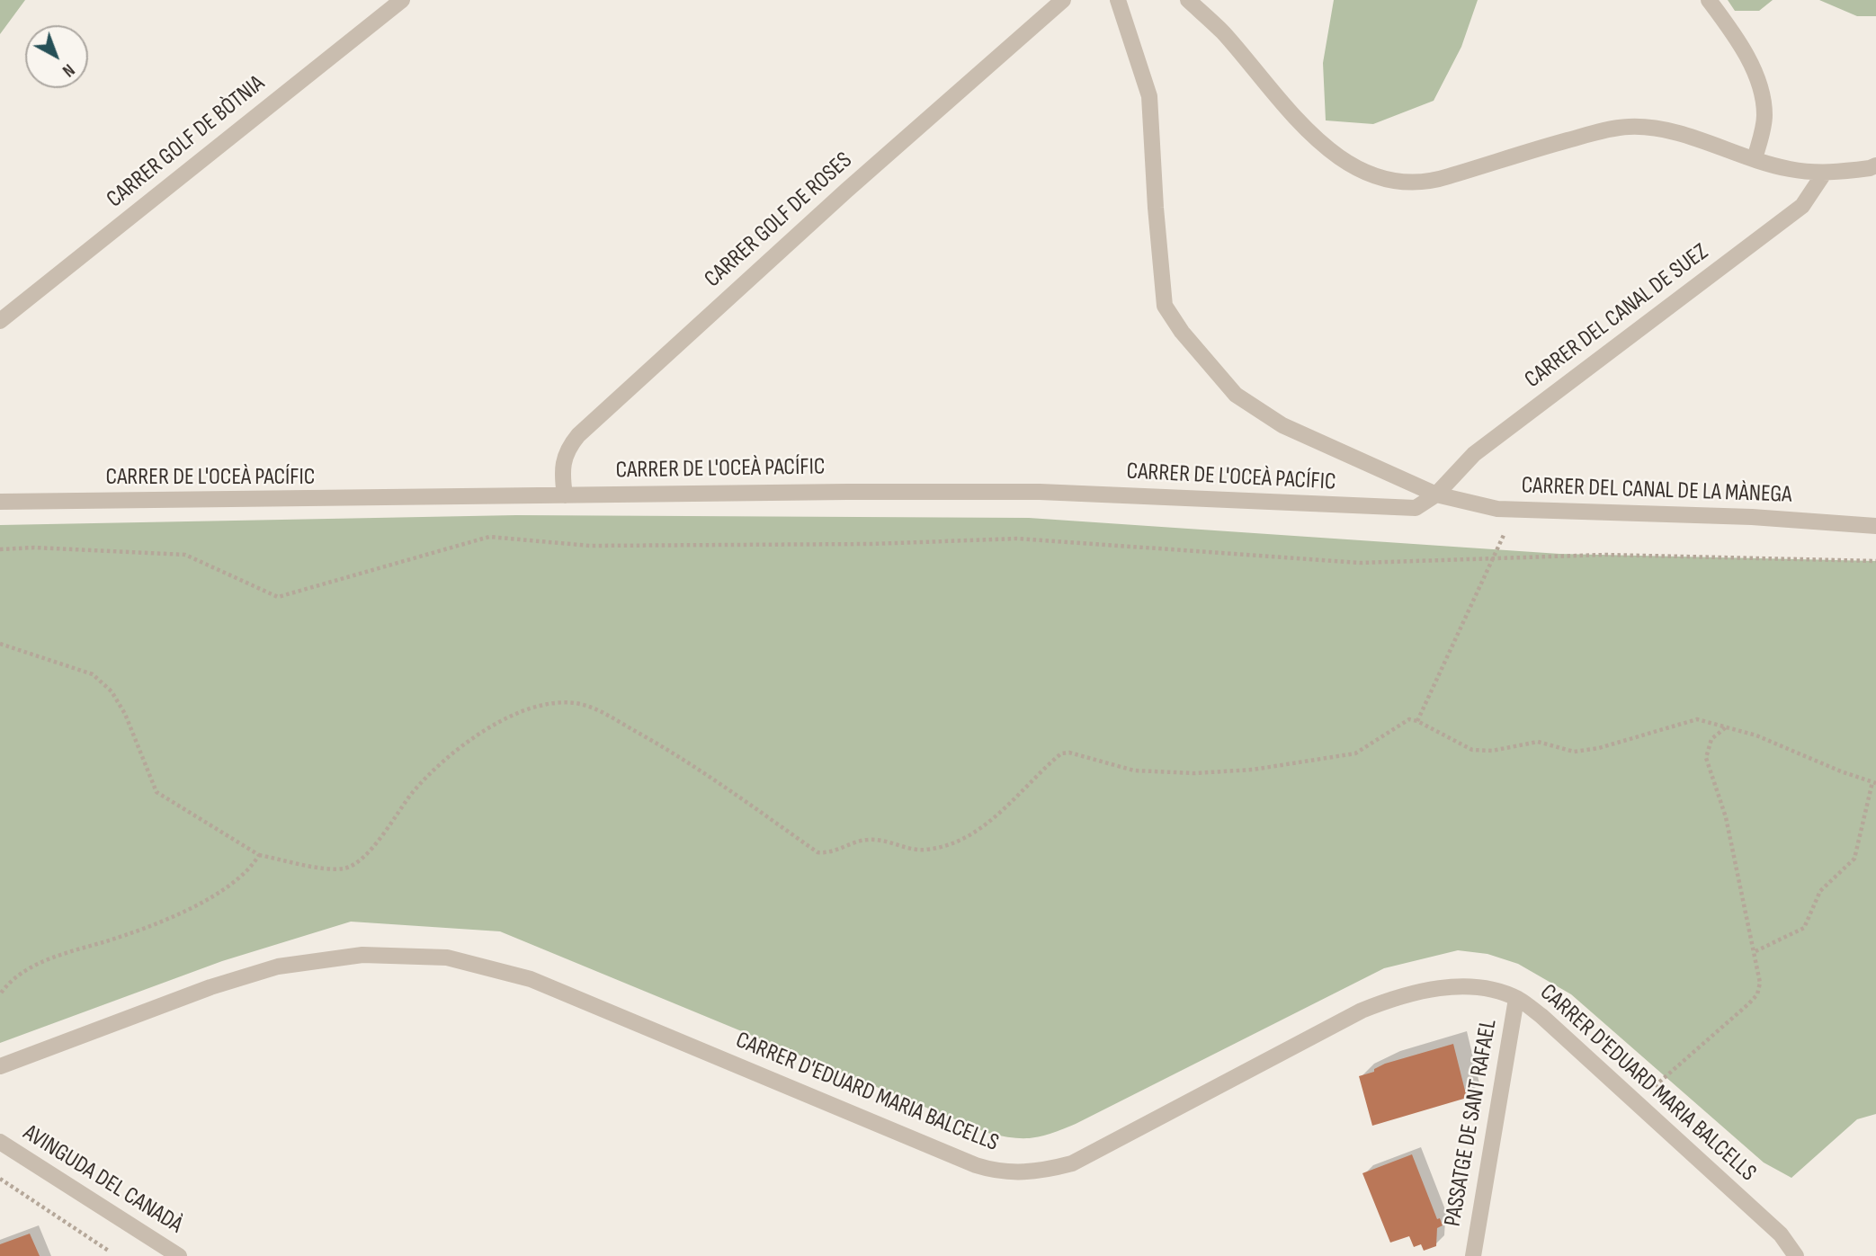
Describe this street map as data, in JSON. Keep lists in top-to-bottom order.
{
  "streets": {
    "street": [
      "CARRER GOLF DE BÒTNIA",
      "CARRER GOLF DE ROSES",
      "CARRER DEL CANAL DE SUEZ",
      "CARRER DE L'OCEÀ PACÍFIC",
      "CARRER DEL CANAL DE LA MÀNEGA",
      "CARRER D'EDUARD MARIA BALCELLS",
      "PASSATGE DE SANT RAFAEL",
      "AVINGUDA DEL CANADÀ"
    ]
  },
  "crossings": [
    ["CARRER GOLF DE ROSES", "CARRER DE L'OCEÀ PACÍFIC"],
    ["CARRER DEL CANAL DE SUEZ", "CARRER DE L'OCEÀ PACÍFIC"],
    ["CARRER DEL CANAL DE SUEZ", "CARRER DEL CANAL DE LA MÀNEGA"],
    ["CARRER DE L'OCEÀ PACÍFIC", "CARRER DEL CANAL DE LA MÀNEGA"],
    ["CARRER D'EDUARD MARIA BALCELLS", "PASSATGE DE SANT RAFAEL"]
  ],
  "north": "bottom right"
}
